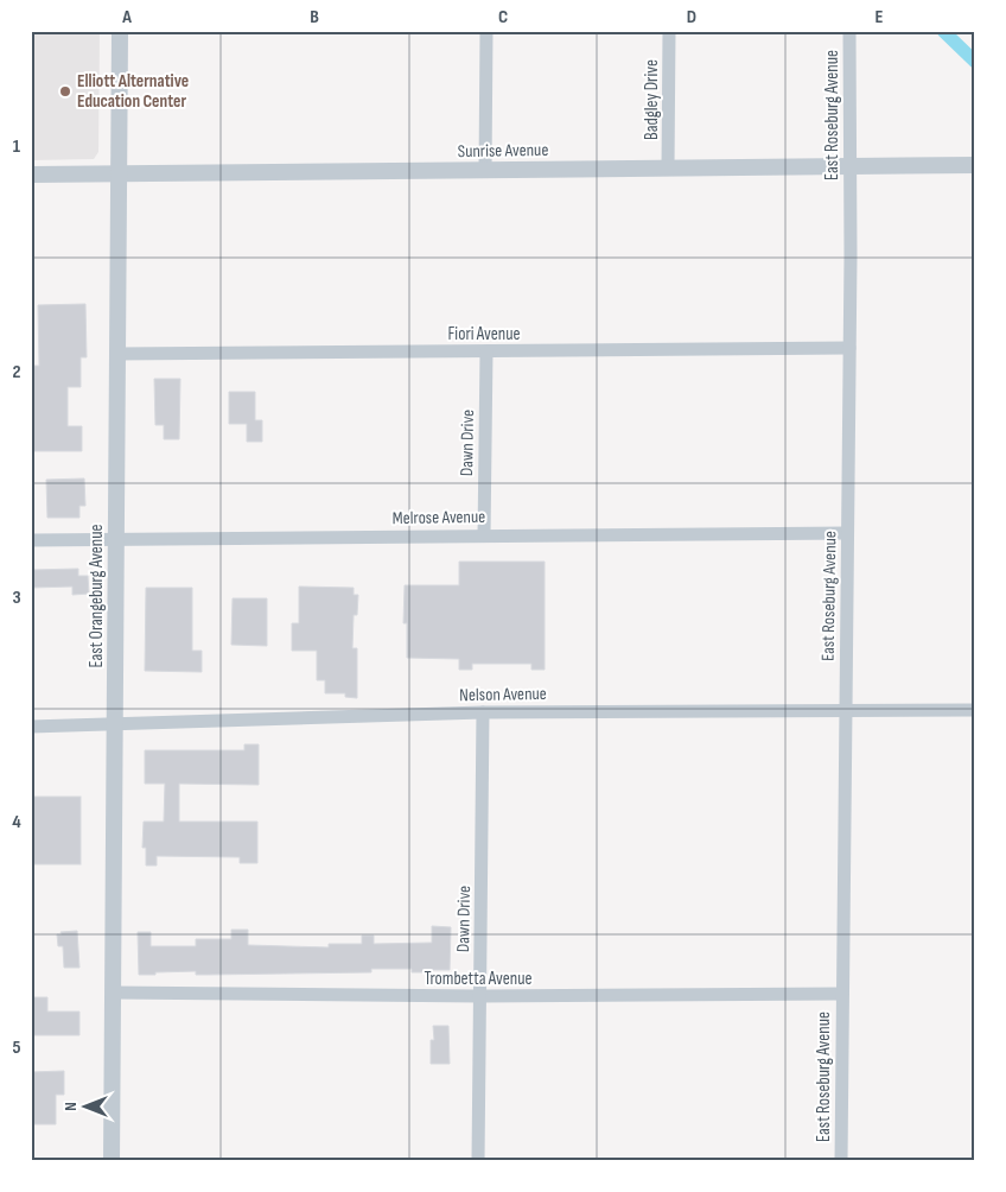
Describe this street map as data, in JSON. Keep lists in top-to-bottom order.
{
  "streets": {
    "street": [
      "Badgley Drive",
      "East Roseburg Avenue",
      "Sunrise Avenue",
      "Fiori Avenue",
      "Dawn Drive",
      "Melrose Avenue",
      "East Orangeburg Avenue",
      "Nelson Avenue",
      "Trombetta Avenue"
    ]
  },
  "crossings": [
    ["Badgley Drive", "Sunrise Avenue"],
    ["East Roseburg Avenue", "Sunrise Avenue"],
    ["East Roseburg Avenue", "Fiori Avenue"],
    ["East Roseburg Avenue", "Melrose Avenue"],
    ["East Roseburg Avenue", "Nelson Avenue"],
    ["East Roseburg Avenue", "Trombetta Avenue"],
    ["Sunrise Avenue", "East Orangeburg Avenue"],
    ["Fiori Avenue", "Dawn Drive"],
    ["Fiori Avenue", "East Orangeburg Avenue"],
    ["Dawn Drive", "Melrose Avenue"],
    ["Dawn Drive", "Nelson Avenue"],
    ["Dawn Drive", "Trombetta Avenue"],
    ["Melrose Avenue", "East Orangeburg Avenue"],
    ["East Orangeburg Avenue", "Nelson Avenue"],
    ["East Orangeburg Avenue", "Trombetta Avenue"]
  ],
  "places": ["Elliott Alternative Education Center"],
  "north": "left",
  "grid": {
    "columns": [
      "A",
      "B",
      "C",
      "D",
      "E"
    ],
    "rows": [
      "1",
      "2",
      "3",
      "4",
      "5"
    ]
  }
}
